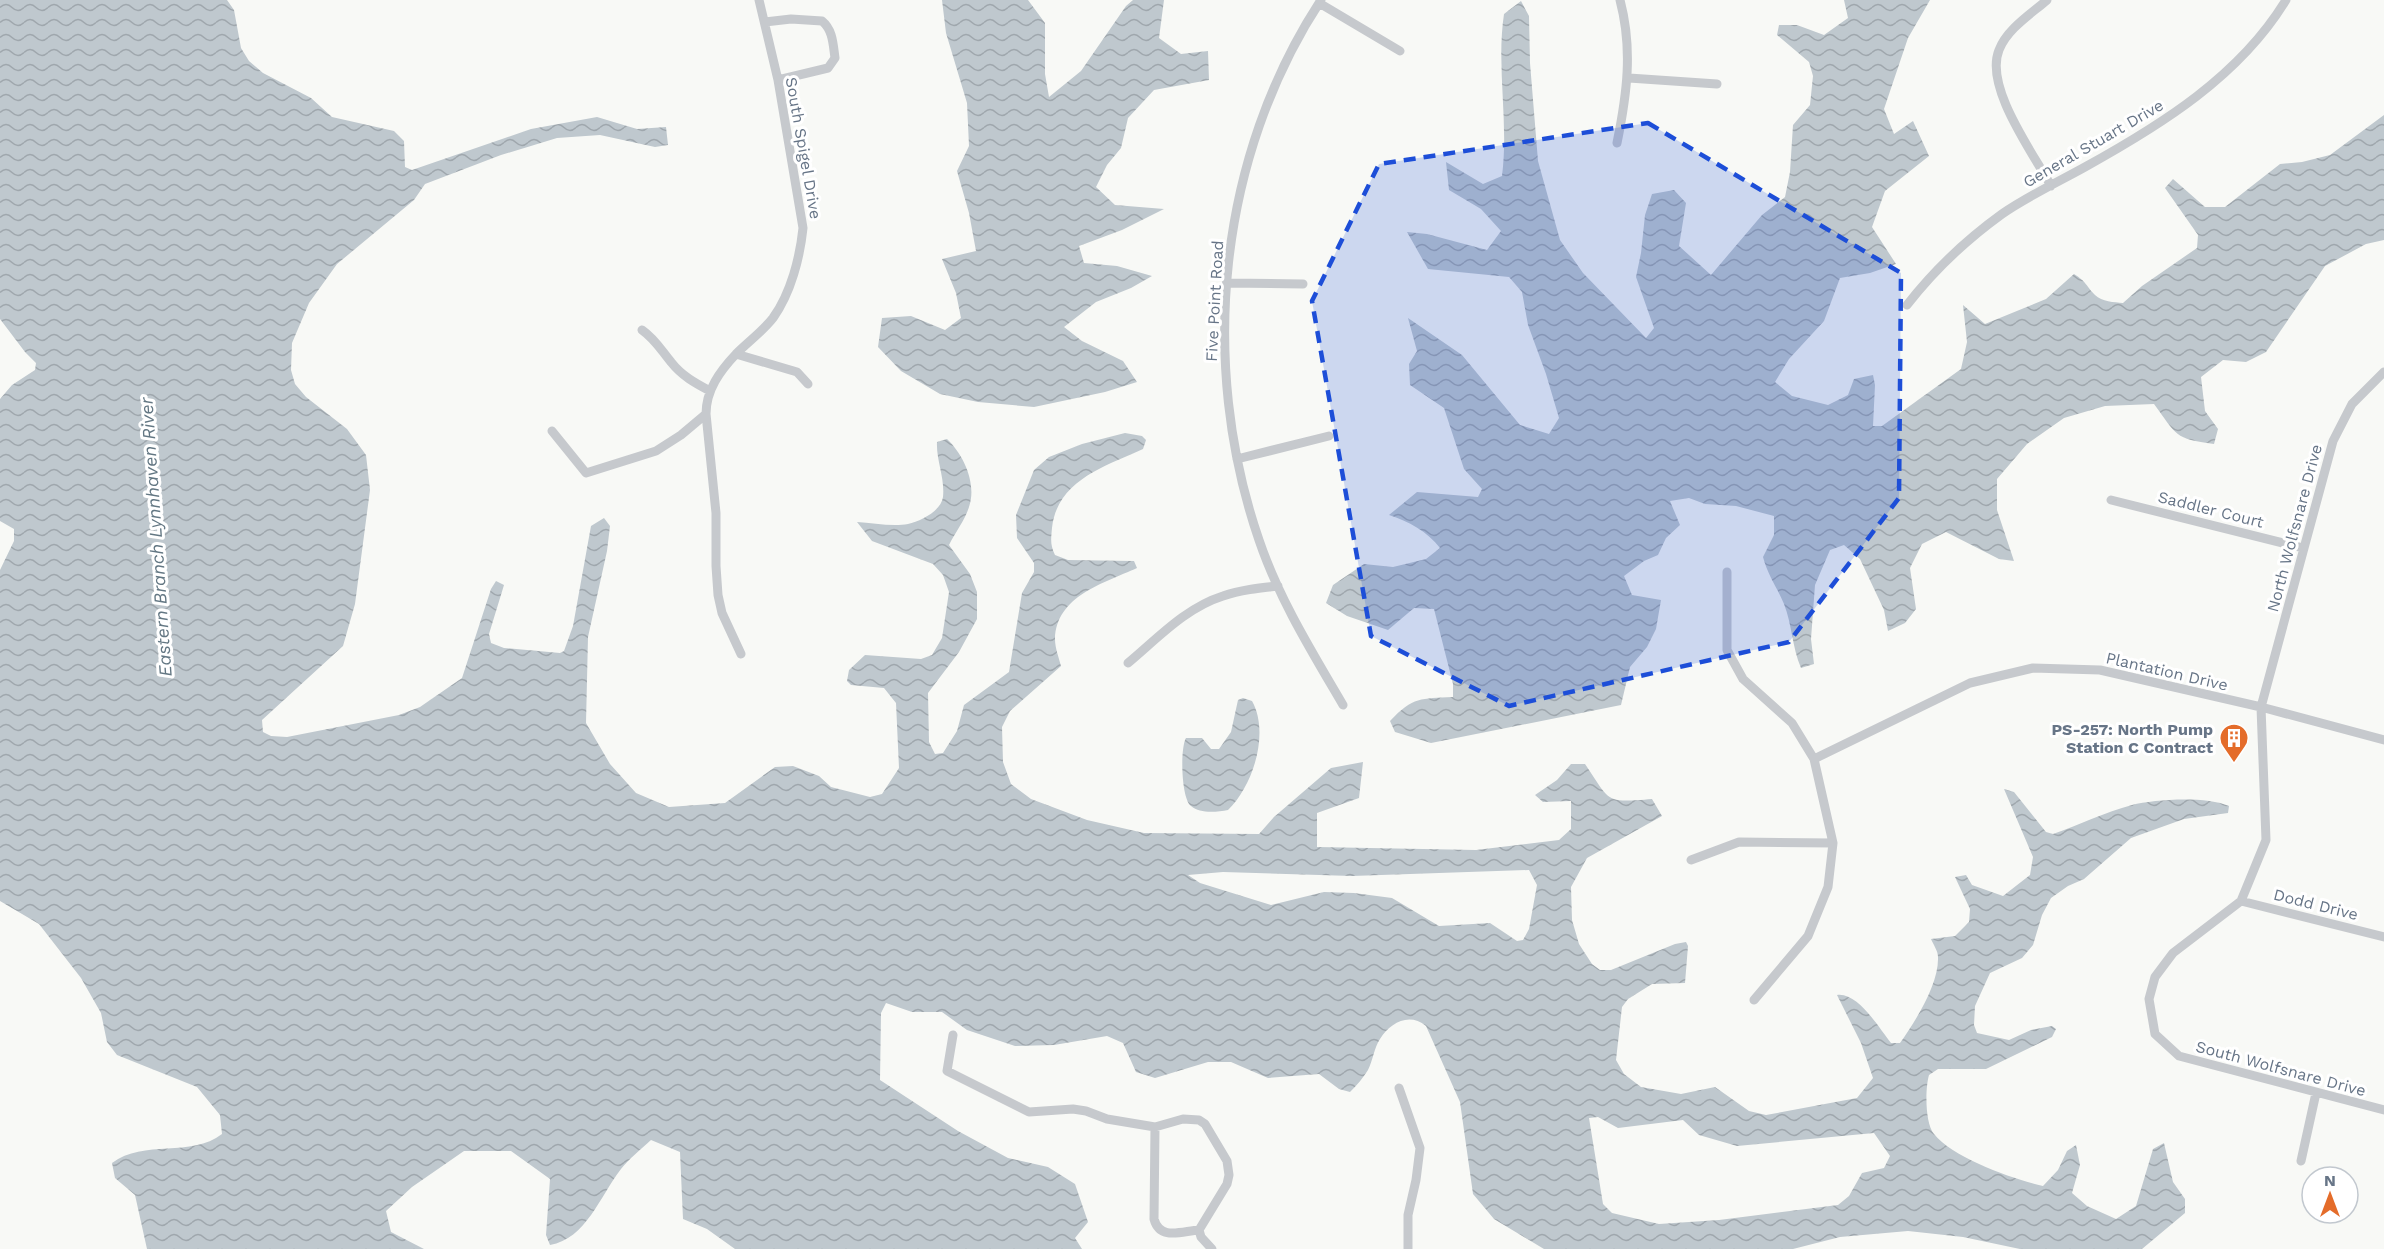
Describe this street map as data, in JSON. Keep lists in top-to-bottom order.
{
  "streets": {
    "street": [
      "General Stuart Drive",
      "South Spigel Drive",
      "Five Point Road",
      "Saddler Court",
      "North Wolfsnare Drive",
      "Plantation Drive",
      "Dodd Drive",
      "South Wolfsnare Drive"
    ]
  },
  "crossings": [
    ["Saddler Court", "North Wolfsnare Drive"],
    ["North Wolfsnare Drive", "Plantation Drive"],
    ["Dodd Drive", "South Wolfsnare Drive"]
  ],
  "water": ["Eastern Branch Lynnhaven River"],
  "places": {
    "building": ["PS-257: North Pump Station C Contract"]
  },
  "north": "top"
}
